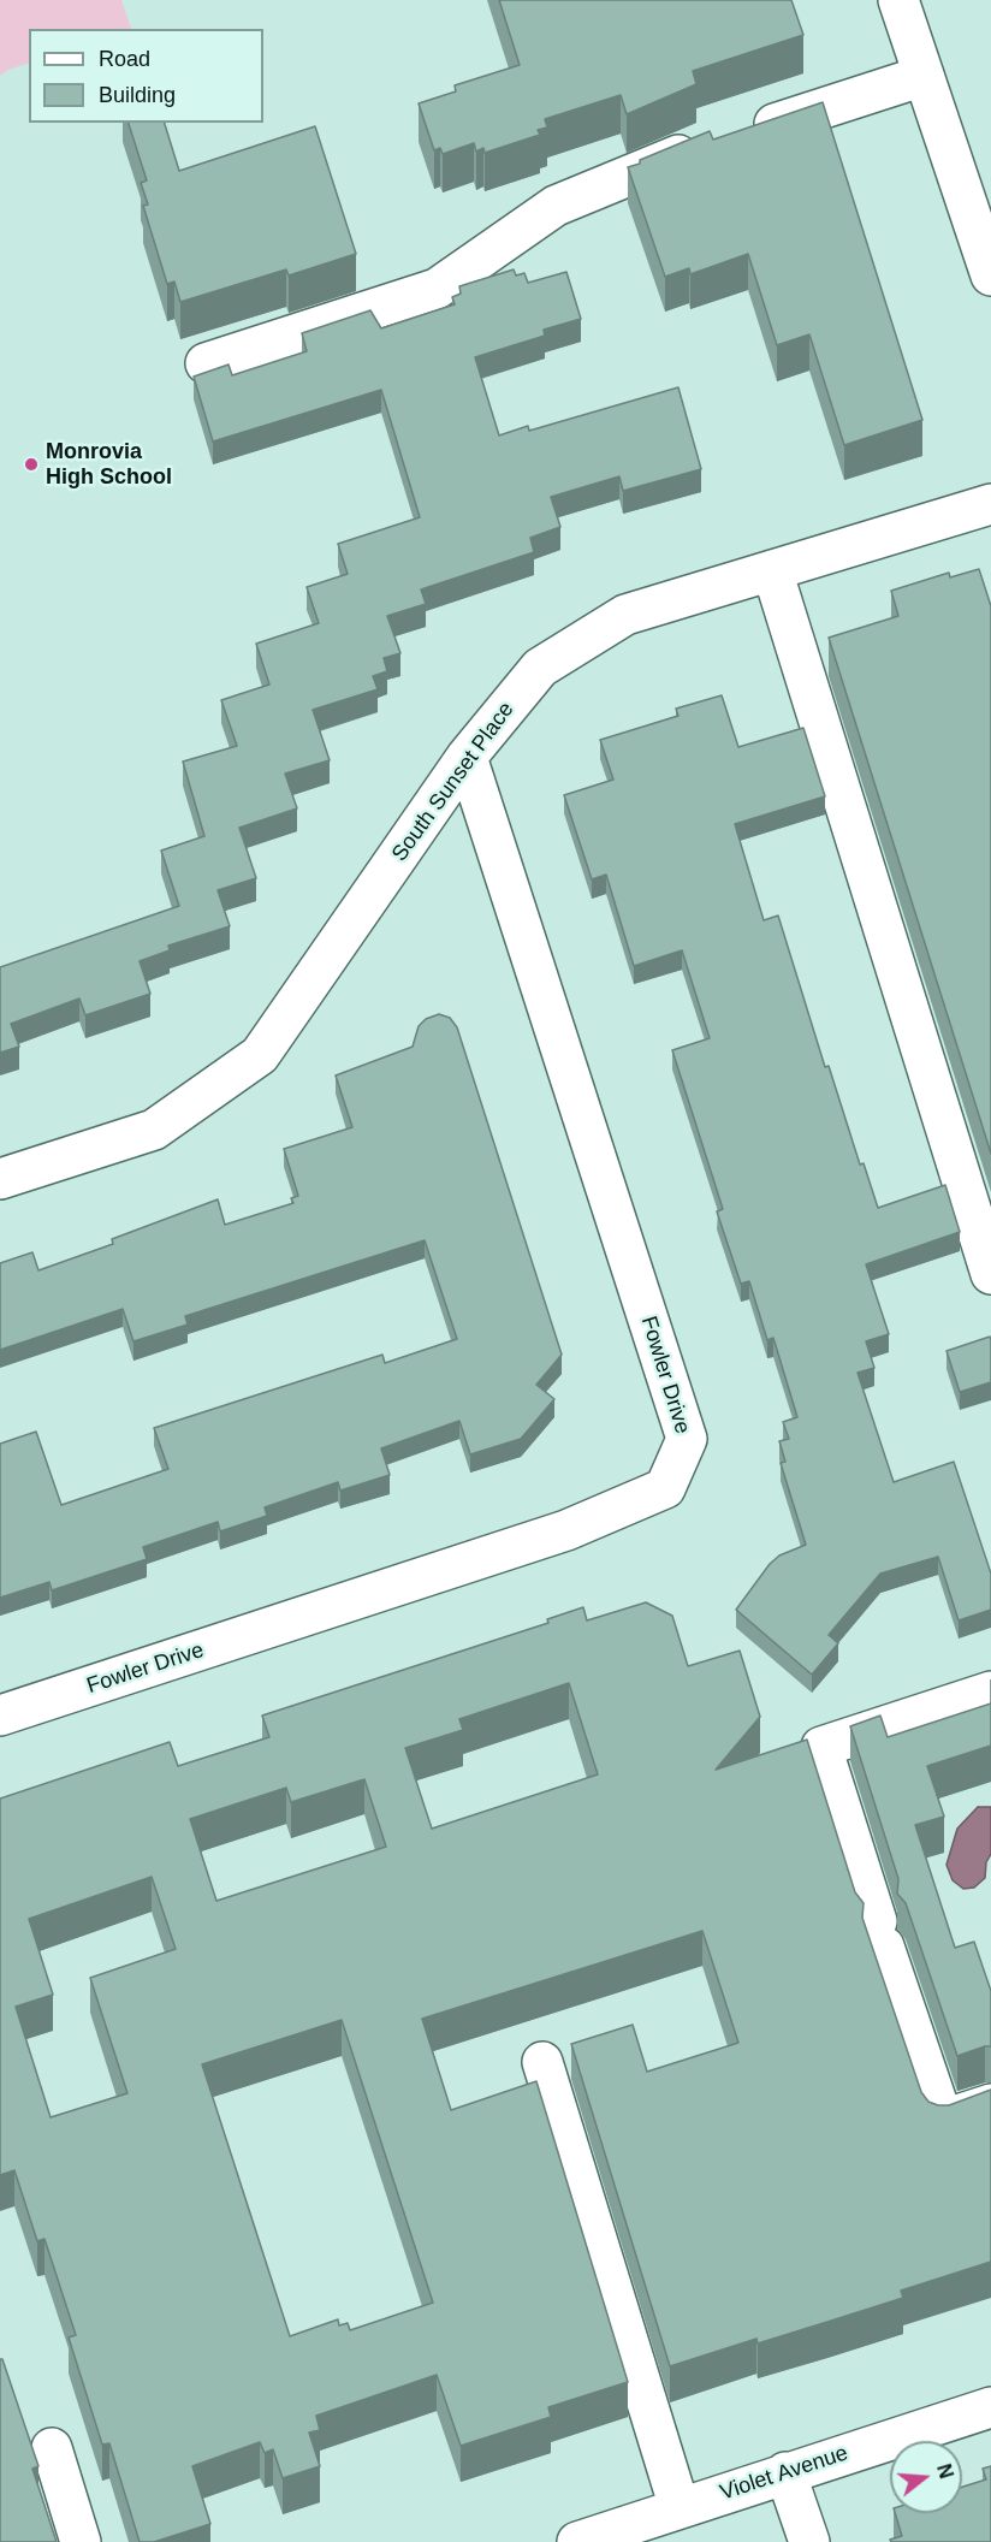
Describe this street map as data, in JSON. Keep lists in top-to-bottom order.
{
  "streets": {
    "street": ["South Sunset Place", "Fowler Drive", "Violet Avenue"]
  },
  "crossings": [
    ["South Sunset Place", "Fowler Drive"]
  ],
  "places": ["Monrovia High School"],
  "legend": ["Road", "Building"],
  "north": "right"
}
